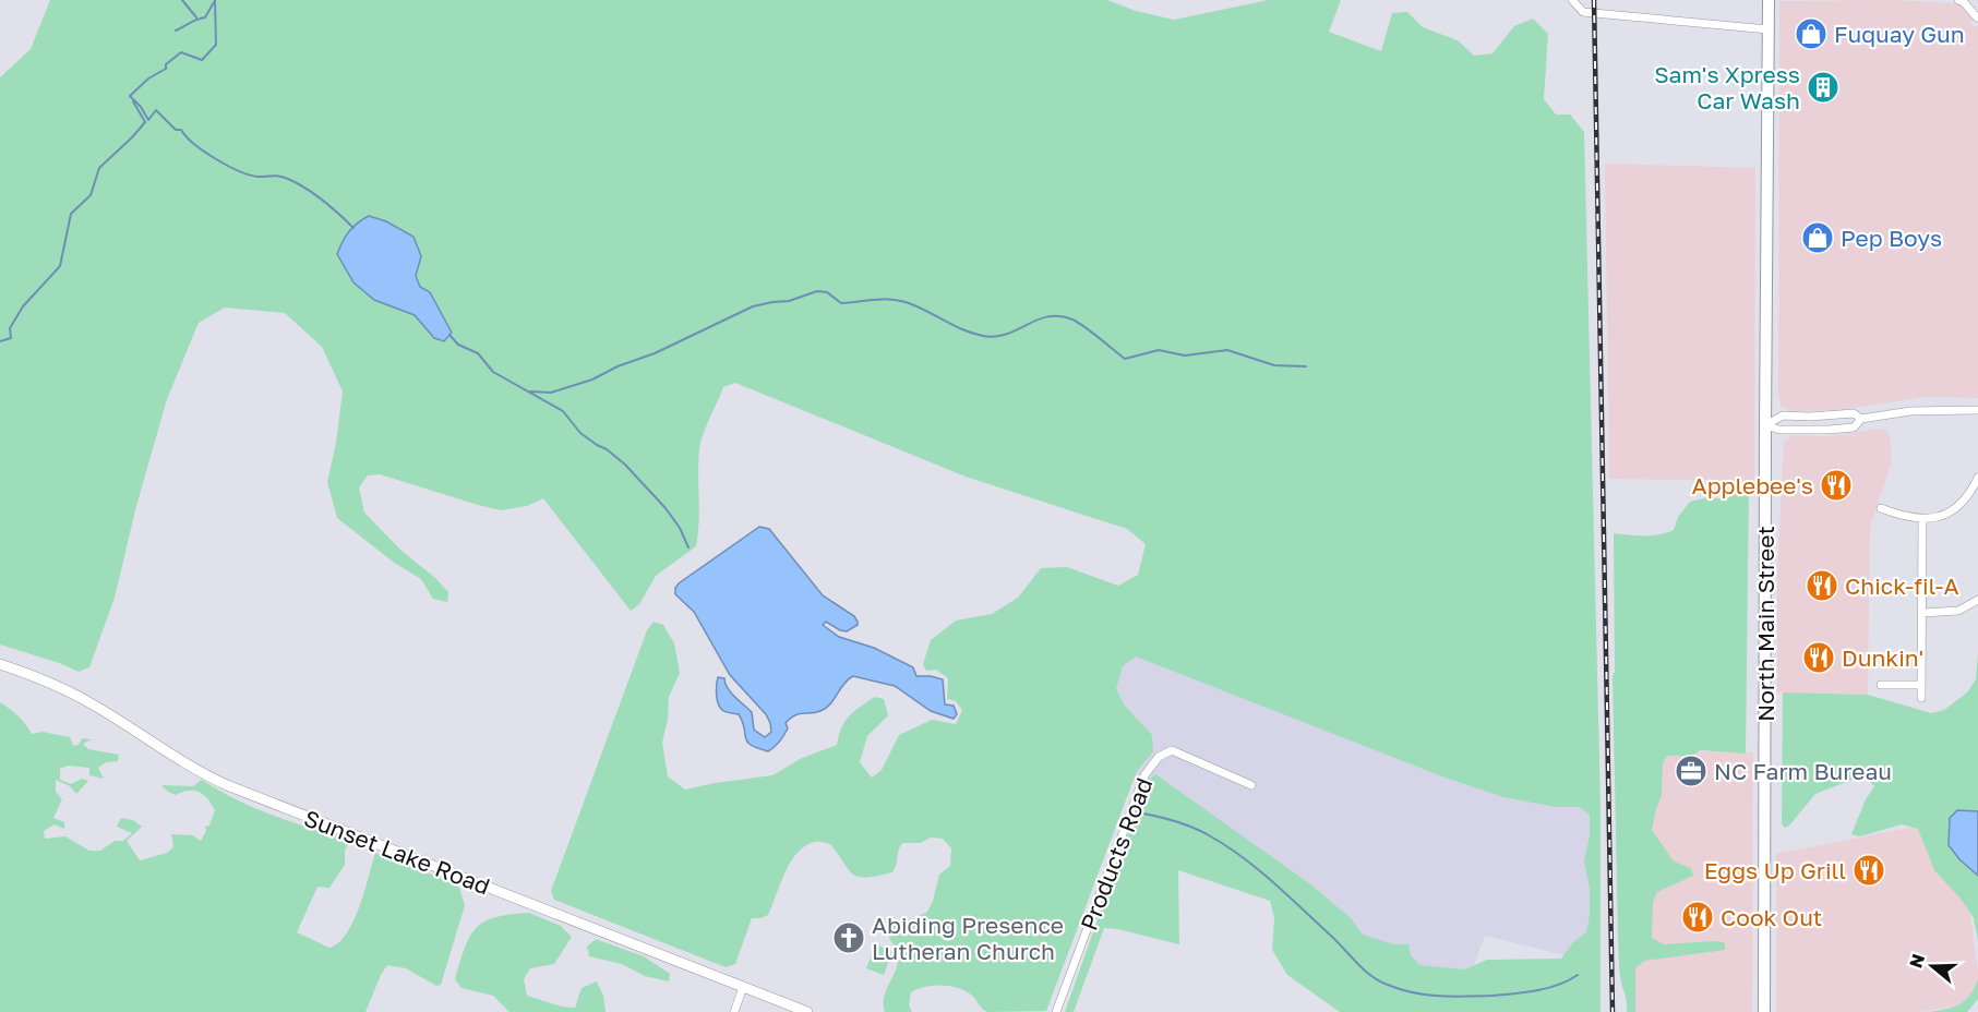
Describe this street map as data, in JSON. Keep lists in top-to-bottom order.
{
  "streets": {
    "highway": ["North Main Street"],
    "main road": ["Sunset Lake Road"],
    "street": ["Products Road"]
  },
  "places": {
    "shop": ["Fuquay Gun", "Pep Boys"],
    "building": ["Sam's Xpress Car Wash"],
    "restaurant": [
      "Applebee's",
      "Chick-fil-A",
      "Dunkin'",
      "Eggs Up Grill",
      "Cook Out"
    ],
    "office": ["NC Farm Bureau"],
    "church": ["Abiding Presence Lutheran Church"]
  },
  "north": "left"
}
